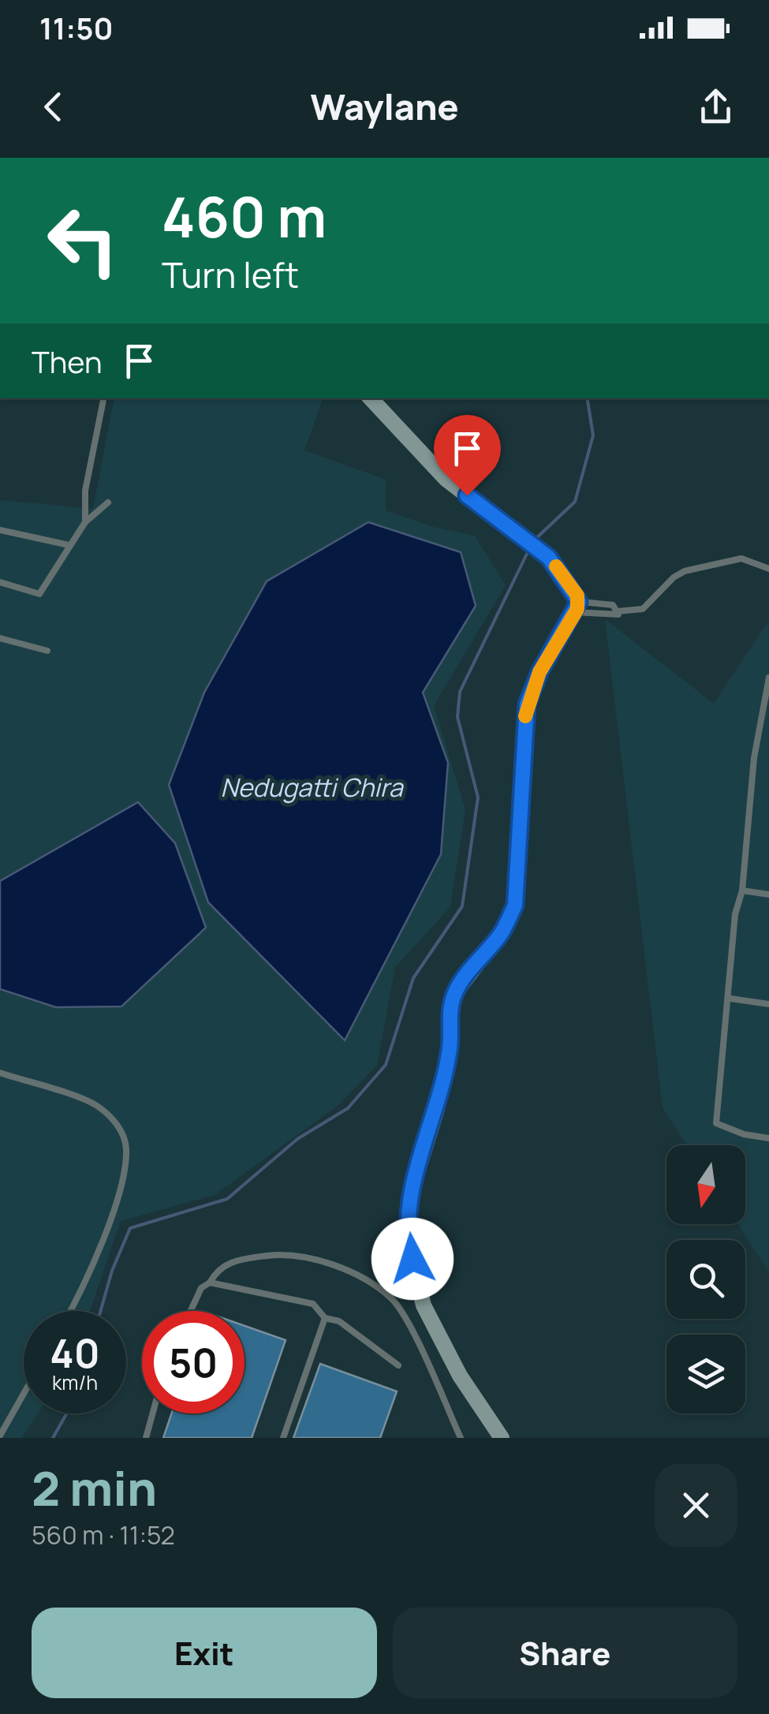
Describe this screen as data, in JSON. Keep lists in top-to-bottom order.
{
  "water": ["Nedugatti Chira"],
  "north": "bottom",
  "page": {
    "status": "11:50",
    "header": "Waylane",
    "turn": ["460 m", "Turn left"],
    "then": "Then",
    "speed": "40 km/h",
    "limit": "50",
    "heading": ["2 min", "560 m · 11:52"],
    "buttons": ["Exit", "Share"]
  }
}
